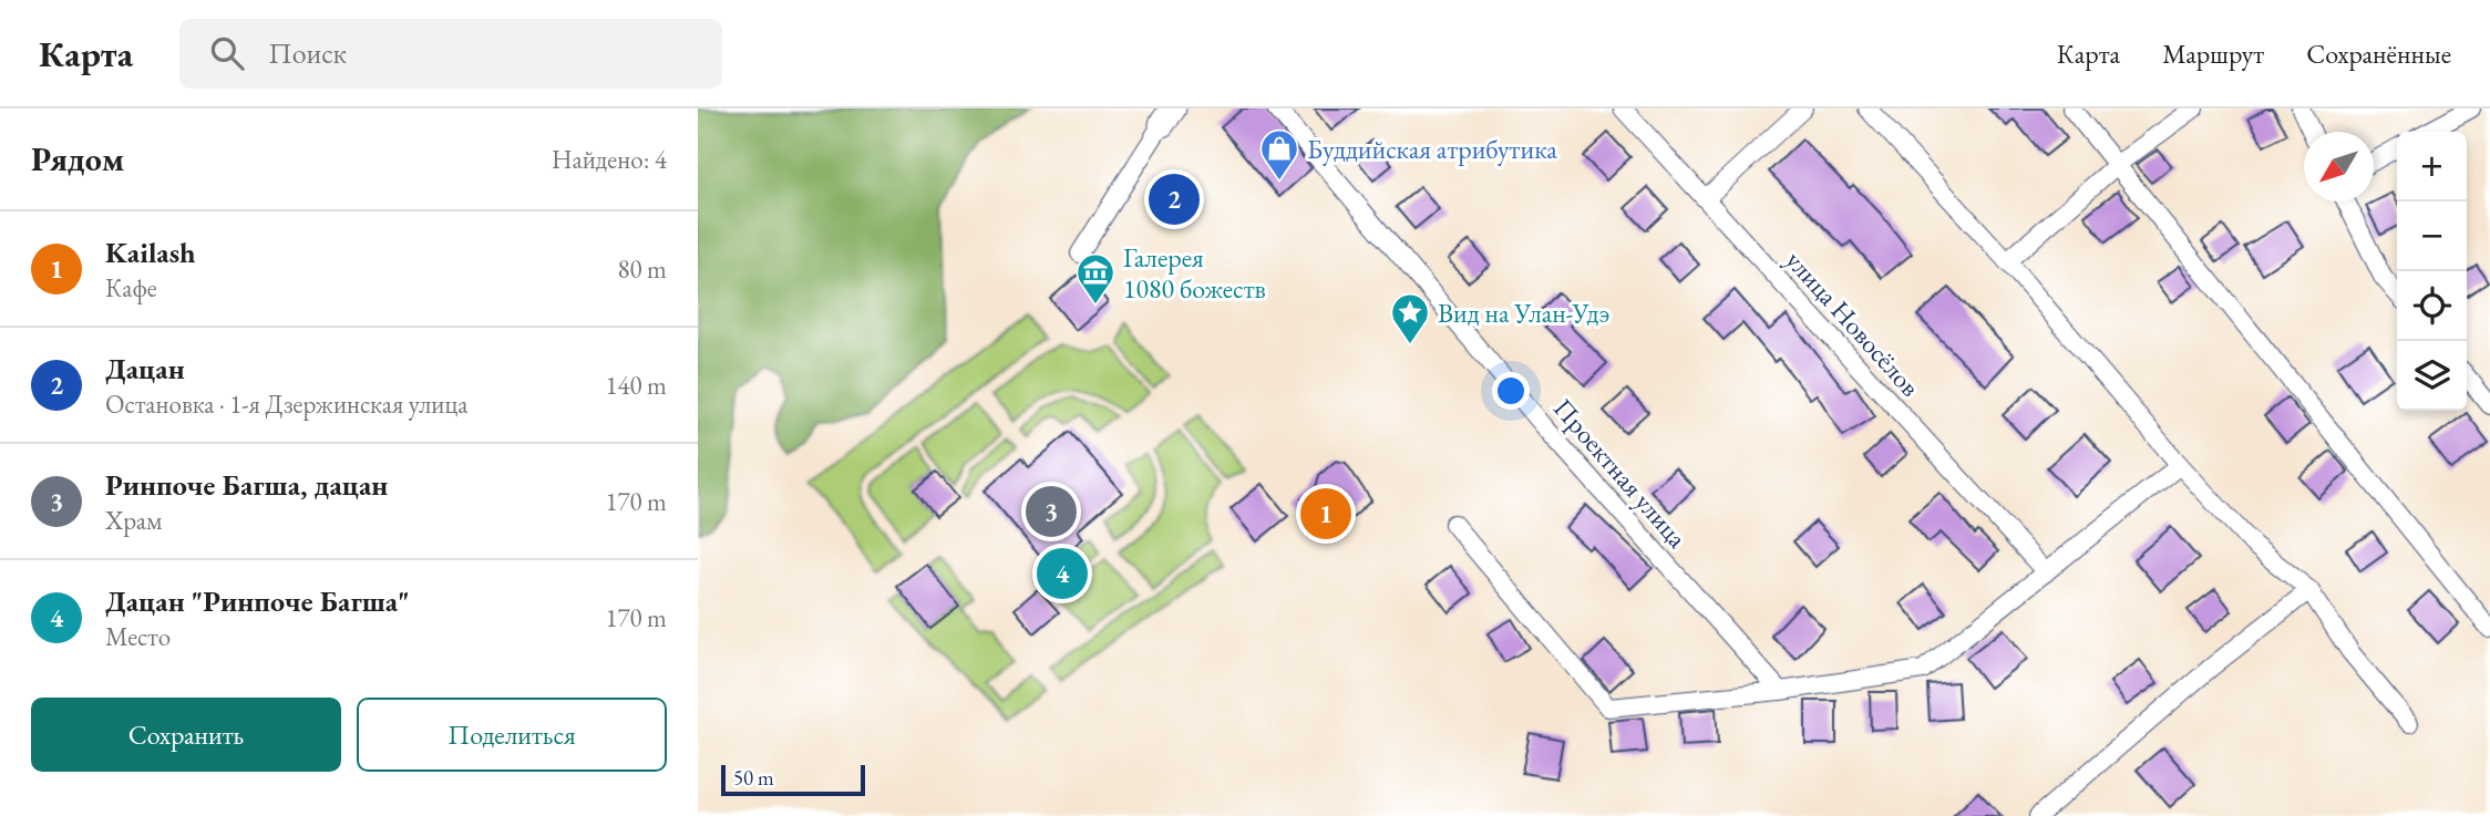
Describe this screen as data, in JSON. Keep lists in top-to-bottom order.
{
  "streets": {
    "street": ["улица Новосёлов", "Проектная улица"]
  },
  "places": {
    "shop": ["Буддийская атрибутика"],
    "museum": ["Галерея 1080 божеств"],
    "place": ["Вид на Улан-Удэ"]
  },
  "scale_bar": "50 m",
  "north": "bottom left",
  "page": {
    "header": "Карта",
    "search": "Поиск",
    "nav": ["Карта", "Маршрут", "Сохранённые"],
    "heading": ["Рядом", "Найдено: 4"],
    "map_buttons": ["+", "−"],
    "pins": [
      "2",
      "3",
      "1",
      "4"
    ],
    "list": [
      {
        "mark": "1",
        "name": "Kailash",
        "note": "Кафе",
        "value": "80 m"
      },
      {
        "mark": "2",
        "name": "Дацан",
        "note": "Остановка · 1-я Дзержинская улица",
        "value": "140 m"
      },
      {
        "mark": "3",
        "name": "Ринпоче Багша, дацан",
        "note": "Храм",
        "value": "170 m"
      },
      {
        "mark": "4",
        "name": "Дацан \"Ринпоче Багша\"",
        "note": "Место",
        "value": "170 m"
      }
    ],
    "buttons": ["Сохранить", "Поделиться"],
    "scale": "50 m"
  }
}
